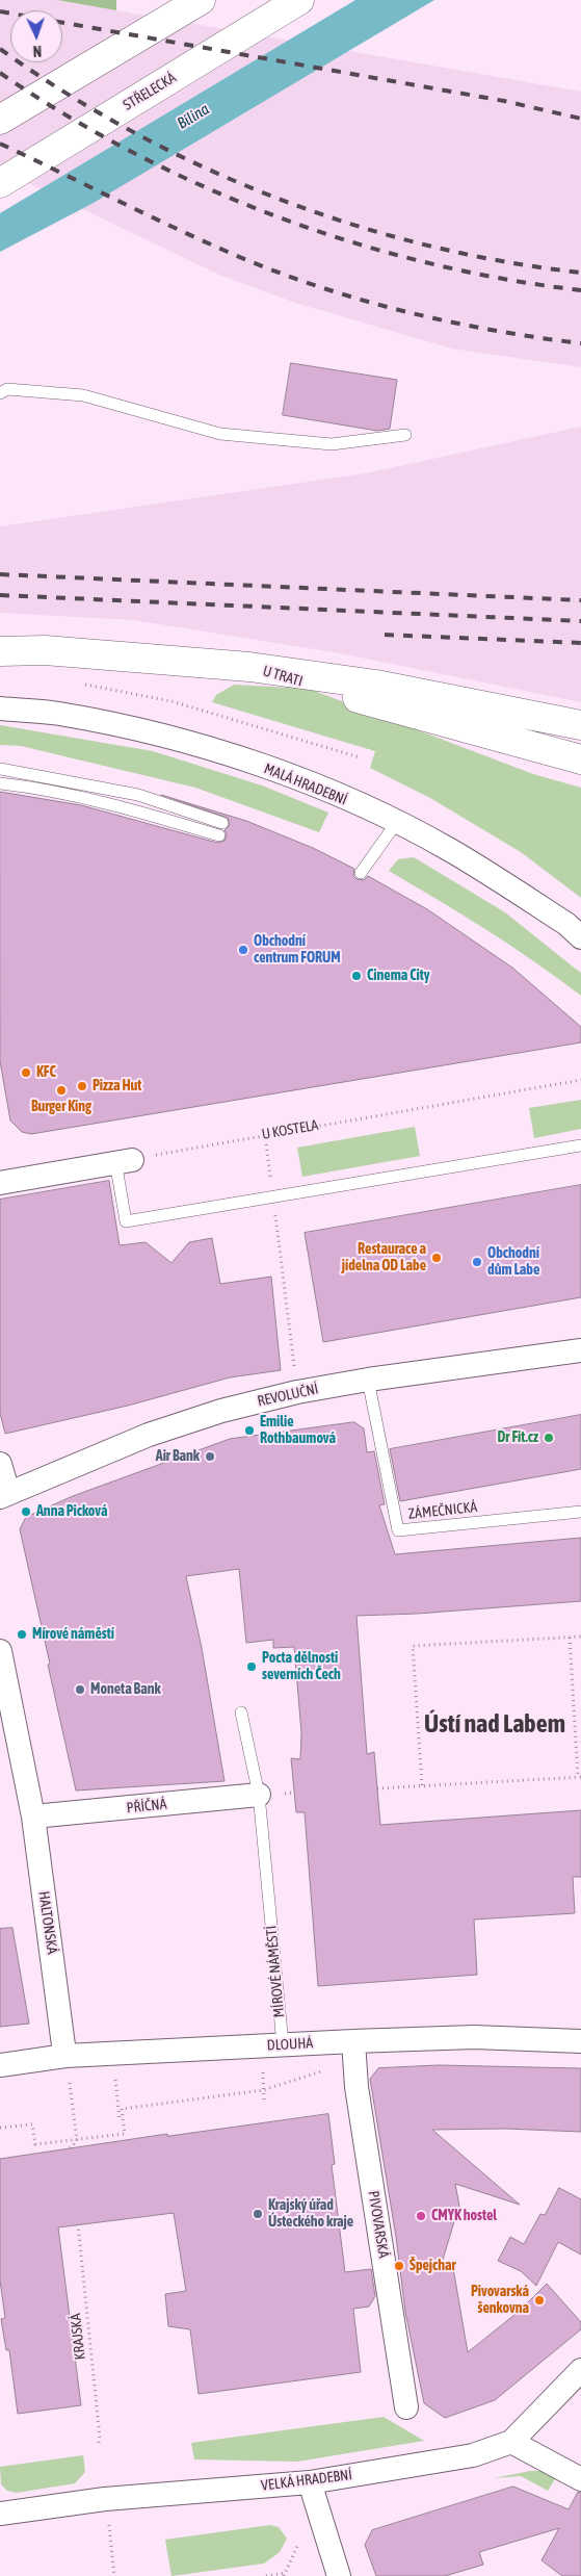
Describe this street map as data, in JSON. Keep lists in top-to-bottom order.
{
  "streets": {
    "street": [
      "STŘELECKÁ",
      "U TRATI",
      "MALÁ HRADEBNÍ",
      "REVOLUČNÍ",
      "PŘÍČNÁ",
      "HALTONSKÁ",
      "DLOUHÁ",
      "PIVOVARSKÁ",
      "VELKÁ HRADEBNÍ"
    ],
    "lane": ["ZÁMEČNICKÁ", "MÍROVÉ NÁMĚSTÍ"],
    "path": ["U KOSTELA", "KRAJSKÁ"]
  },
  "crossings": [
    ["REVOLUČNÍ", "ZÁMEČNICKÁ"],
    ["PŘÍČNÁ", "HALTONSKÁ"],
    ["PŘÍČNÁ", "MÍROVÉ NÁMĚSTÍ"],
    ["MÍROVÉ NÁMĚSTÍ", "DLOUHÁ"],
    ["DLOUHÁ", "PIVOVARSKÁ"]
  ],
  "districts": ["Ústí nad Labem"],
  "water": ["Bílina"],
  "places": [
    "Obchodní centrum FORUM",
    "Cinema City",
    "KFC",
    "Pizza Hut",
    "Burger King",
    "Restaurace a jídelna OD Labe",
    "Obchodní dům Labe",
    "Emilie Rothbaumová",
    "Dr Fit.cz",
    "Air Bank",
    "Anna Picková",
    "Mírové náměstí",
    "Pocta dělnosti severních Čech",
    "Moneta Bank",
    "Krajský úřad Ústeckého kraje",
    "CMYK hostel",
    "Špejchar",
    "Pivovarská šenkovna"
  ],
  "north": "bottom"
}
